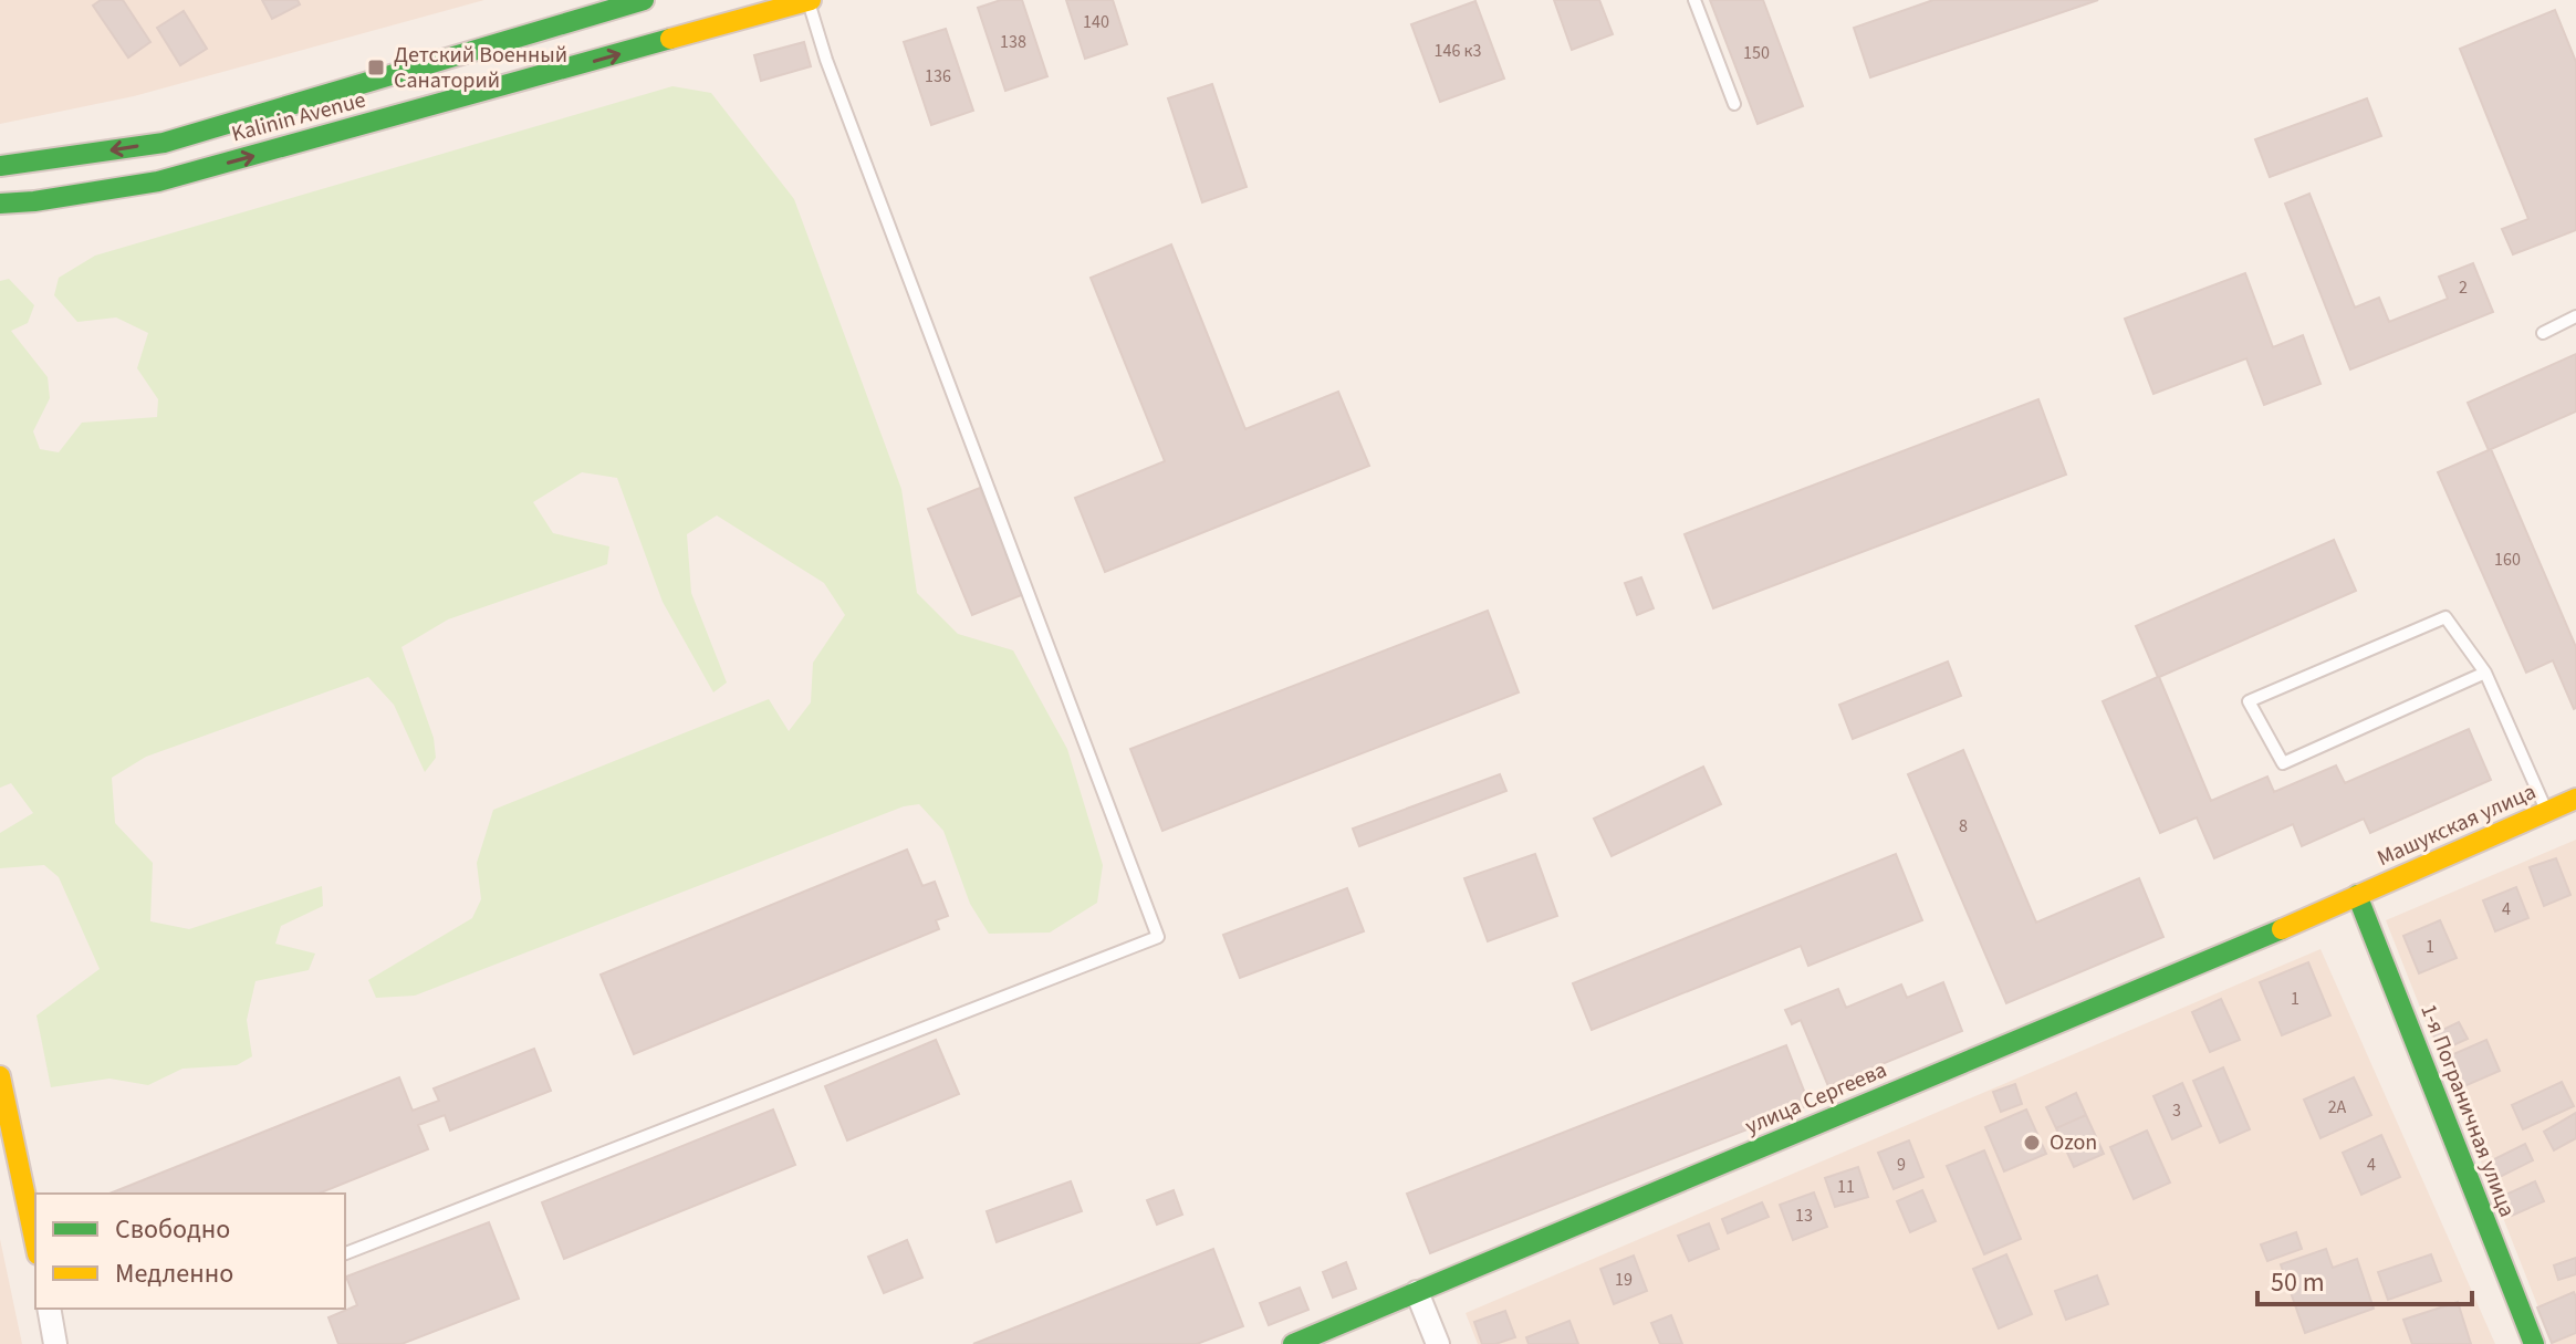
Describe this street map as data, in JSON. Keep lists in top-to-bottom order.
{
  "streets": {
    "street": [
      "Kalinin Avenue",
      "Машукская улица",
      "улица Сергеева",
      "1-я Пограничная улица"
    ]
  },
  "crossings": [
    ["Машукская улица", "улица Сергеева"],
    ["Машукская улица", "1-я Пограничная улица"],
    ["улица Сергеева", "1-я Пограничная улица"]
  ],
  "places": {
    "transit": ["Детский Военный Санаторий"],
    "other": ["Ozon"]
  },
  "house_numbers": [
    "140",
    "138",
    "146 к3",
    "150",
    "136",
    "2",
    "160",
    "8",
    "4",
    "1",
    "1",
    "2А",
    "3",
    "9",
    "4",
    "11",
    "13",
    "19"
  ],
  "legend": ["Свободно", "Медленно"],
  "scale_bar": "50 m"
}
